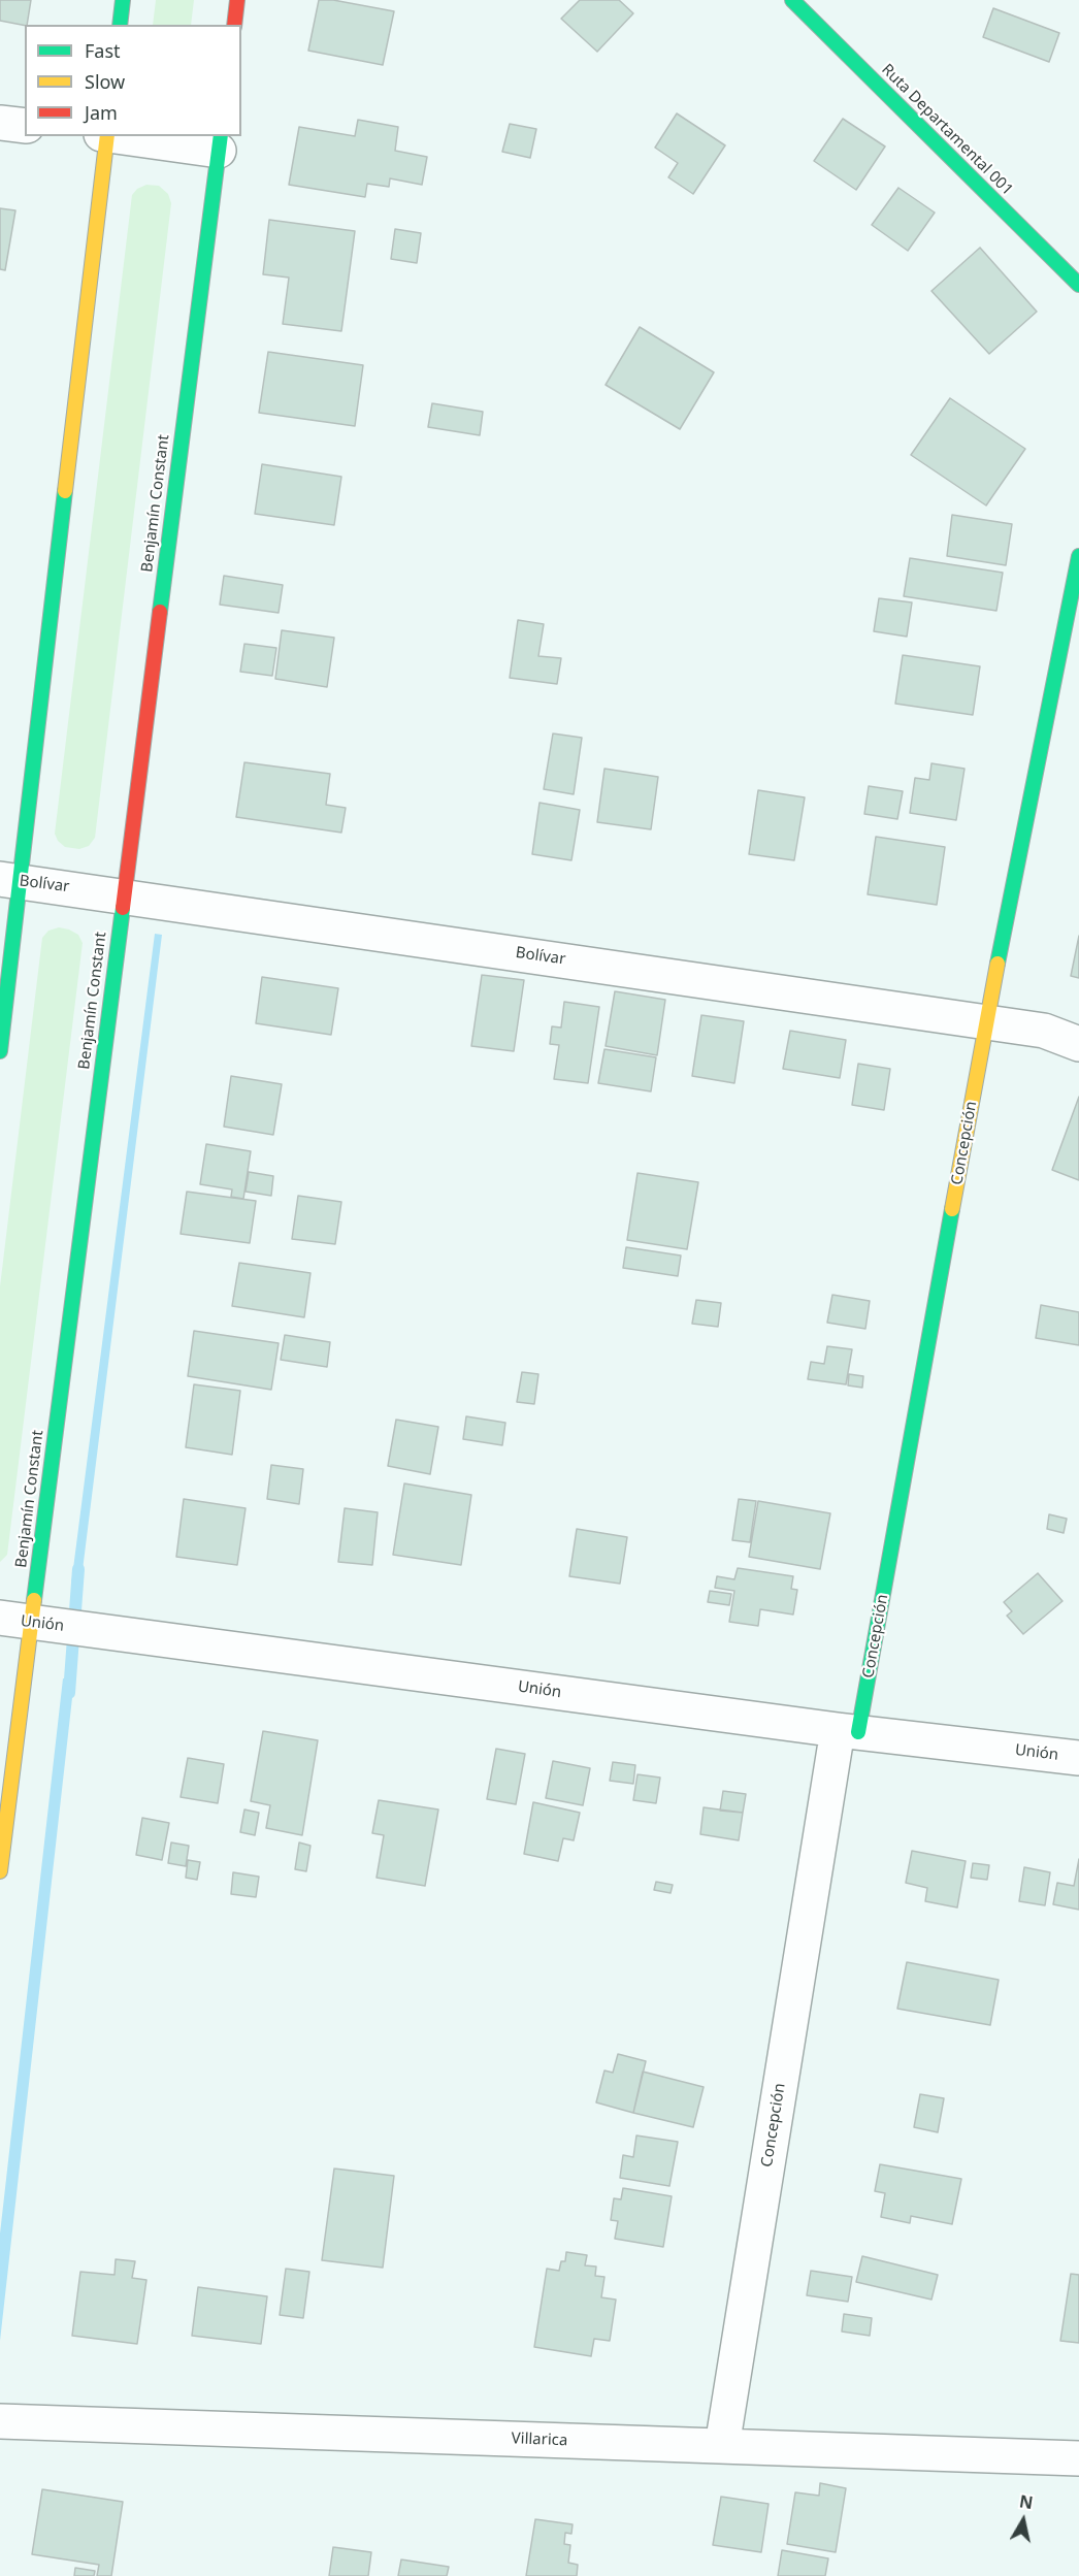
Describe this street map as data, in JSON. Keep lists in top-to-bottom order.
{
  "streets": {
    "street": [
      "Ruta Departamental 001",
      "Benjamín Constant",
      "Bolívar",
      "Concepción",
      "Unión",
      "Villarica"
    ]
  },
  "crossings": [
    ["Benjamín Constant", "Bolívar"],
    ["Benjamín Constant", "Unión"],
    ["Bolívar", "Concepción"],
    ["Concepción", "Unión"],
    ["Concepción", "Villarica"]
  ],
  "legend": ["Fast", "Slow", "Jam"],
  "north": "top"
}
